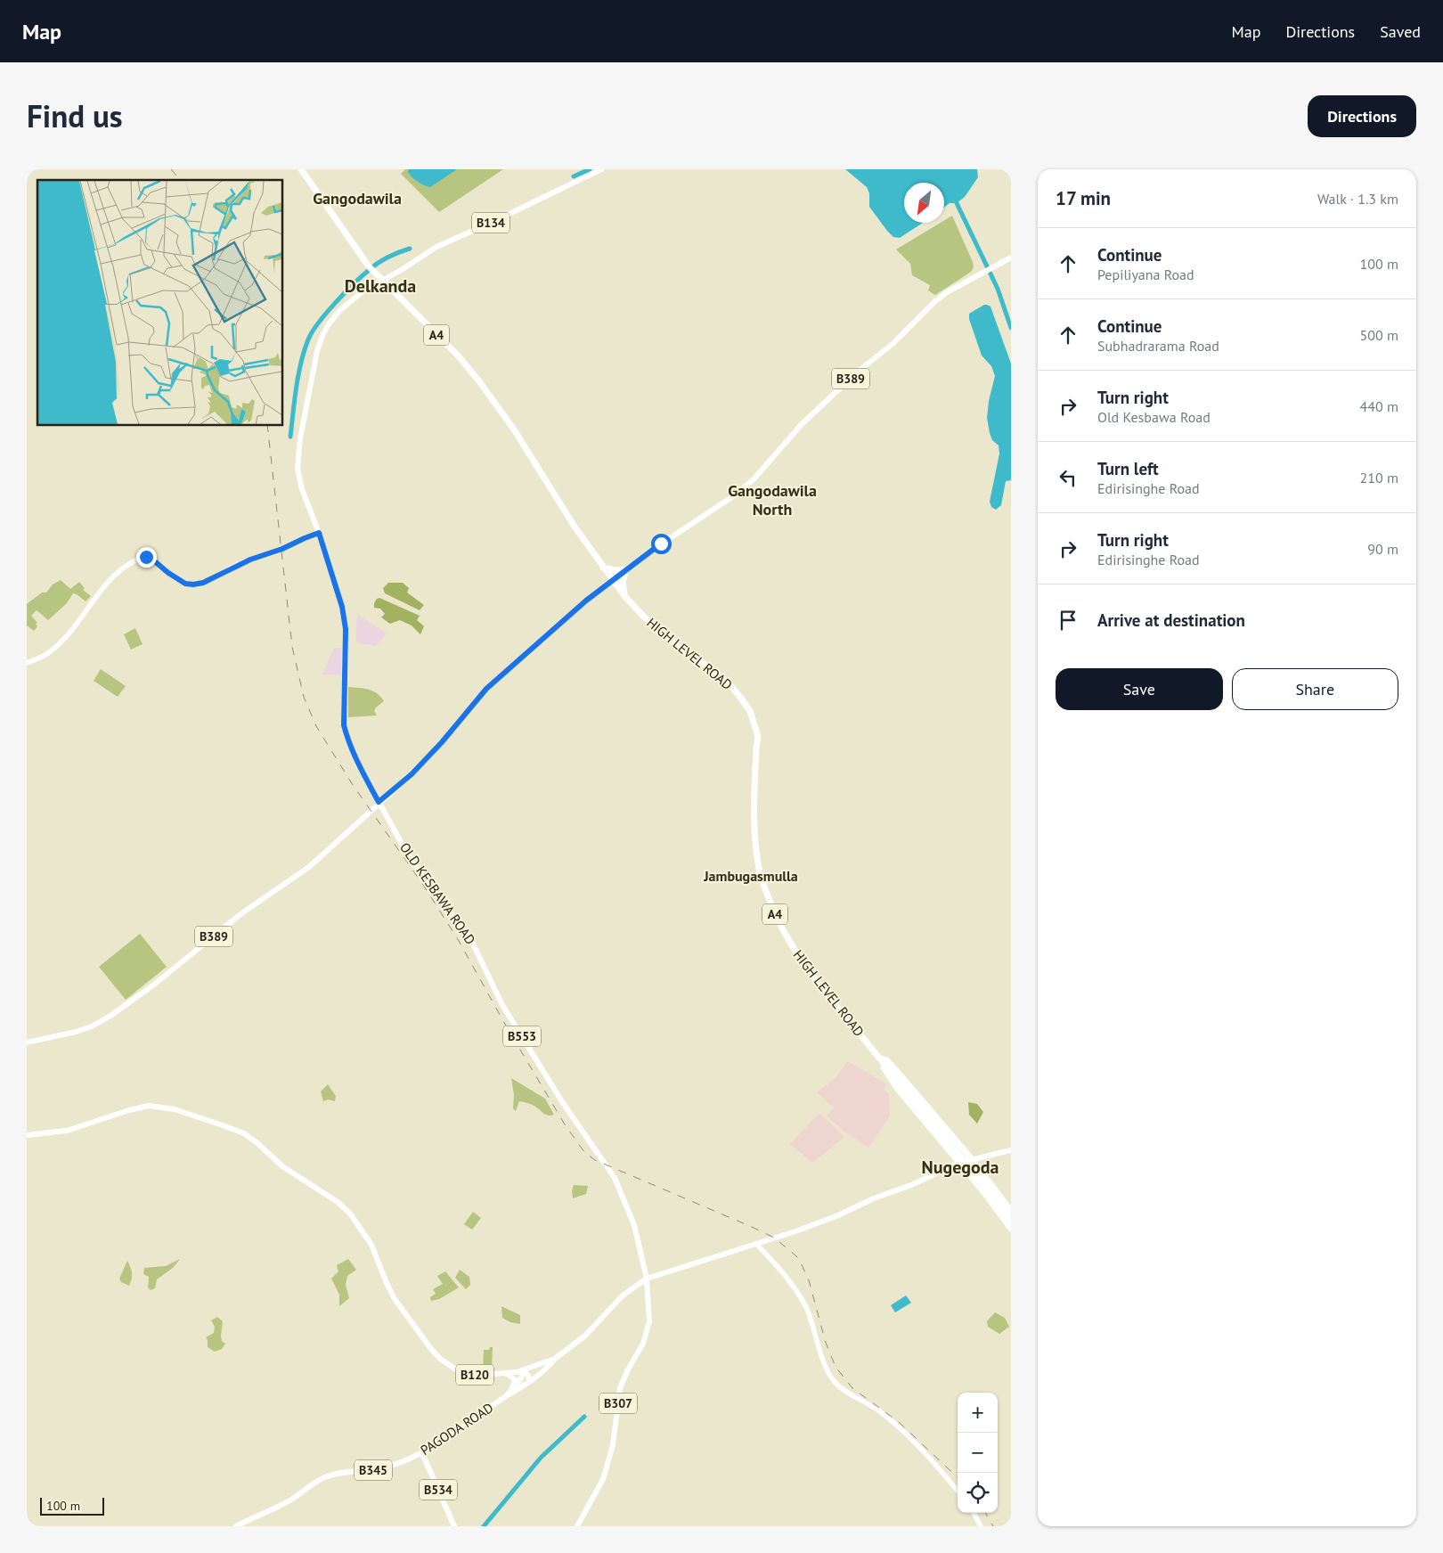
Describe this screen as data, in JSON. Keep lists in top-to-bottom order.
{
  "streets": {
    "highway": ["A4", "HIGH LEVEL ROAD"],
    "main road": [
      "B134",
      "B389",
      "OLD KESBAWA ROAD",
      "B553",
      "B120",
      "B307",
      "PAGODA ROAD",
      "B345",
      "B534"
    ]
  },
  "crossings": [
    ["A4", "HIGH LEVEL ROAD"],
    ["A4", "B120"],
    ["B389", "HIGH LEVEL ROAD"],
    ["B389", "OLD KESBAWA ROAD"],
    ["HIGH LEVEL ROAD", "OLD KESBAWA ROAD"],
    ["OLD KESBAWA ROAD", "B120"],
    ["OLD KESBAWA ROAD", "B307"],
    ["B120", "B307"],
    ["B120", "PAGODA ROAD"],
    ["PAGODA ROAD", "B534"]
  ],
  "districts": [
    "Gangodawila",
    "Delkanda",
    "Gangodawila North",
    "Jambugasmulla",
    "Nugegoda"
  ],
  "scale_bar": "100 m",
  "north": "bottom left",
  "page": {
    "header": "Map",
    "nav": ["Map", "Directions", "Saved"],
    "title": "Find us",
    "buttons": [
      "Directions",
      ["Save", "Share"]
    ],
    "heading": ["17 min", "Walk · 1.3 km"],
    "list": [
      ["Continue", "Pepiliyana Road", "100 m"],
      ["Continue", "Subhadrarama Road", "500 m"],
      ["Turn right", "Old Kesbawa Road", "440 m"],
      ["Turn left", "Edirisinghe Road", "210 m"],
      ["Turn right", "Edirisinghe Road", "90 m"],
      "Arrive at destination"
    ],
    "map_buttons": ["+", "−"],
    "scale": "100 m"
  }
}
